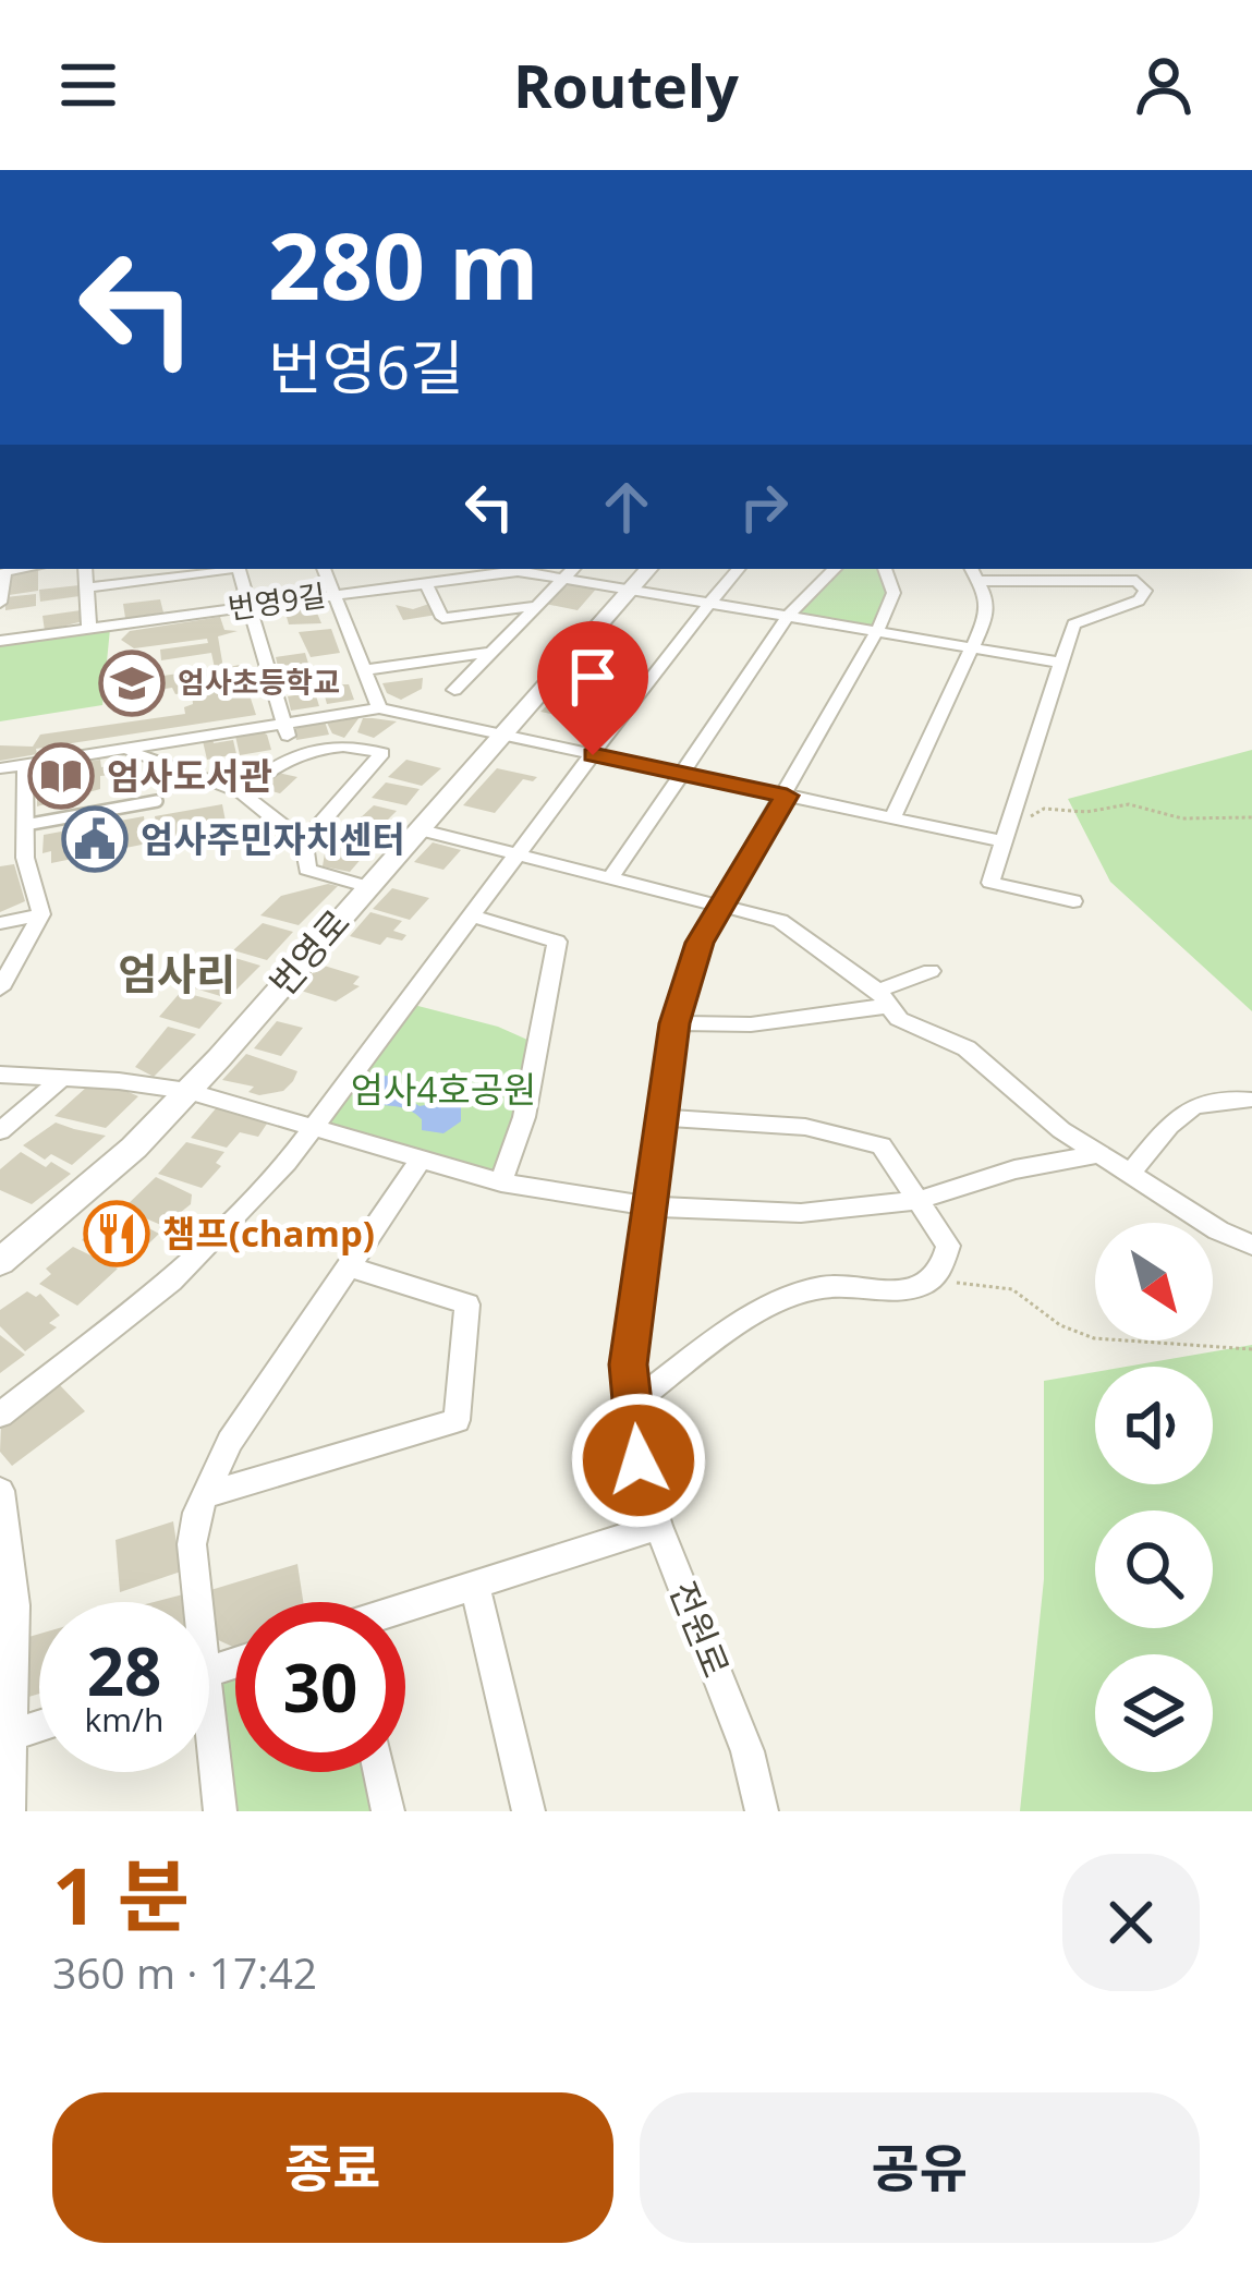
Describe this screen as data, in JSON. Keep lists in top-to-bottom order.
{
  "streets": {
    "street": ["번영9길", "번영로", "전원로"]
  },
  "crossings": [
    ["번영9길", "번영로"],
    ["번영9길", "전원로"]
  ],
  "districts": ["엄사리"],
  "parks": ["엄사4호공원"],
  "places": {
    "school or university": ["엄사초등학교"],
    "library": ["엄사도서관"],
    "public building": ["엄사주민자치센터"],
    "restaurant": ["챔프(champ)"]
  },
  "north": "bottom right",
  "page": {
    "header": "Routely",
    "turn": ["280 m", "번영6길"],
    "speed": "28 km/h",
    "limit": "30",
    "heading": ["1 분", "360 m · 17:42"],
    "buttons": ["종료", "공유"]
  }
}
